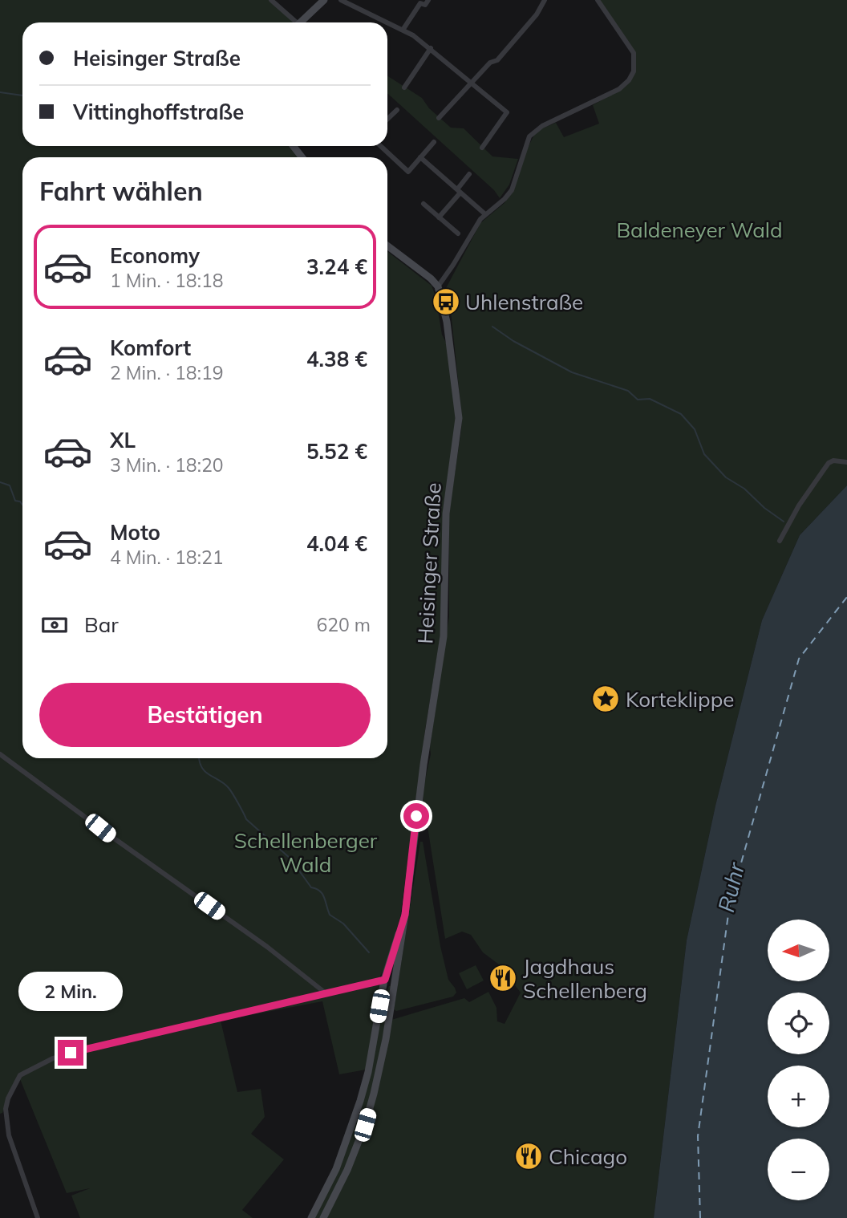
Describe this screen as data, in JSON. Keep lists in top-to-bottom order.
{
  "streets": {
    "main road": ["Heisinger Straße"]
  },
  "water": ["Ruhr"],
  "parks": ["Baldeneyer Wald", "Schellenberger Wald"],
  "places": {
    "bus stop": ["Uhlenstraße"],
    "place": ["Korteklippe"],
    "restaurant": ["Jagdhaus Schellenberg", "Chicago"]
  },
  "north": "left",
  "page": {
    "banner": ["Heisinger Straße", "Vittinghoffstraße"],
    "heading": "Fahrt wählen",
    "list": [
      {
        "name": "Economy",
        "note": "1 Min. · 18:18",
        "value": "3.24 €"
      },
      {
        "name": "Komfort",
        "note": "2 Min. · 18:19",
        "value": "4.38 €"
      },
      {
        "name": "XL",
        "note": "3 Min. · 18:20",
        "value": "5.52 €"
      },
      {
        "name": "Moto",
        "note": "4 Min. · 18:21",
        "value": "4.04 €"
      }
    ],
    "pay": ["Bar", "620 m"],
    "buttons": "Bestätigen",
    "map_buttons": ["+", "−"],
    "bubble": "2 Min."
  }
}
